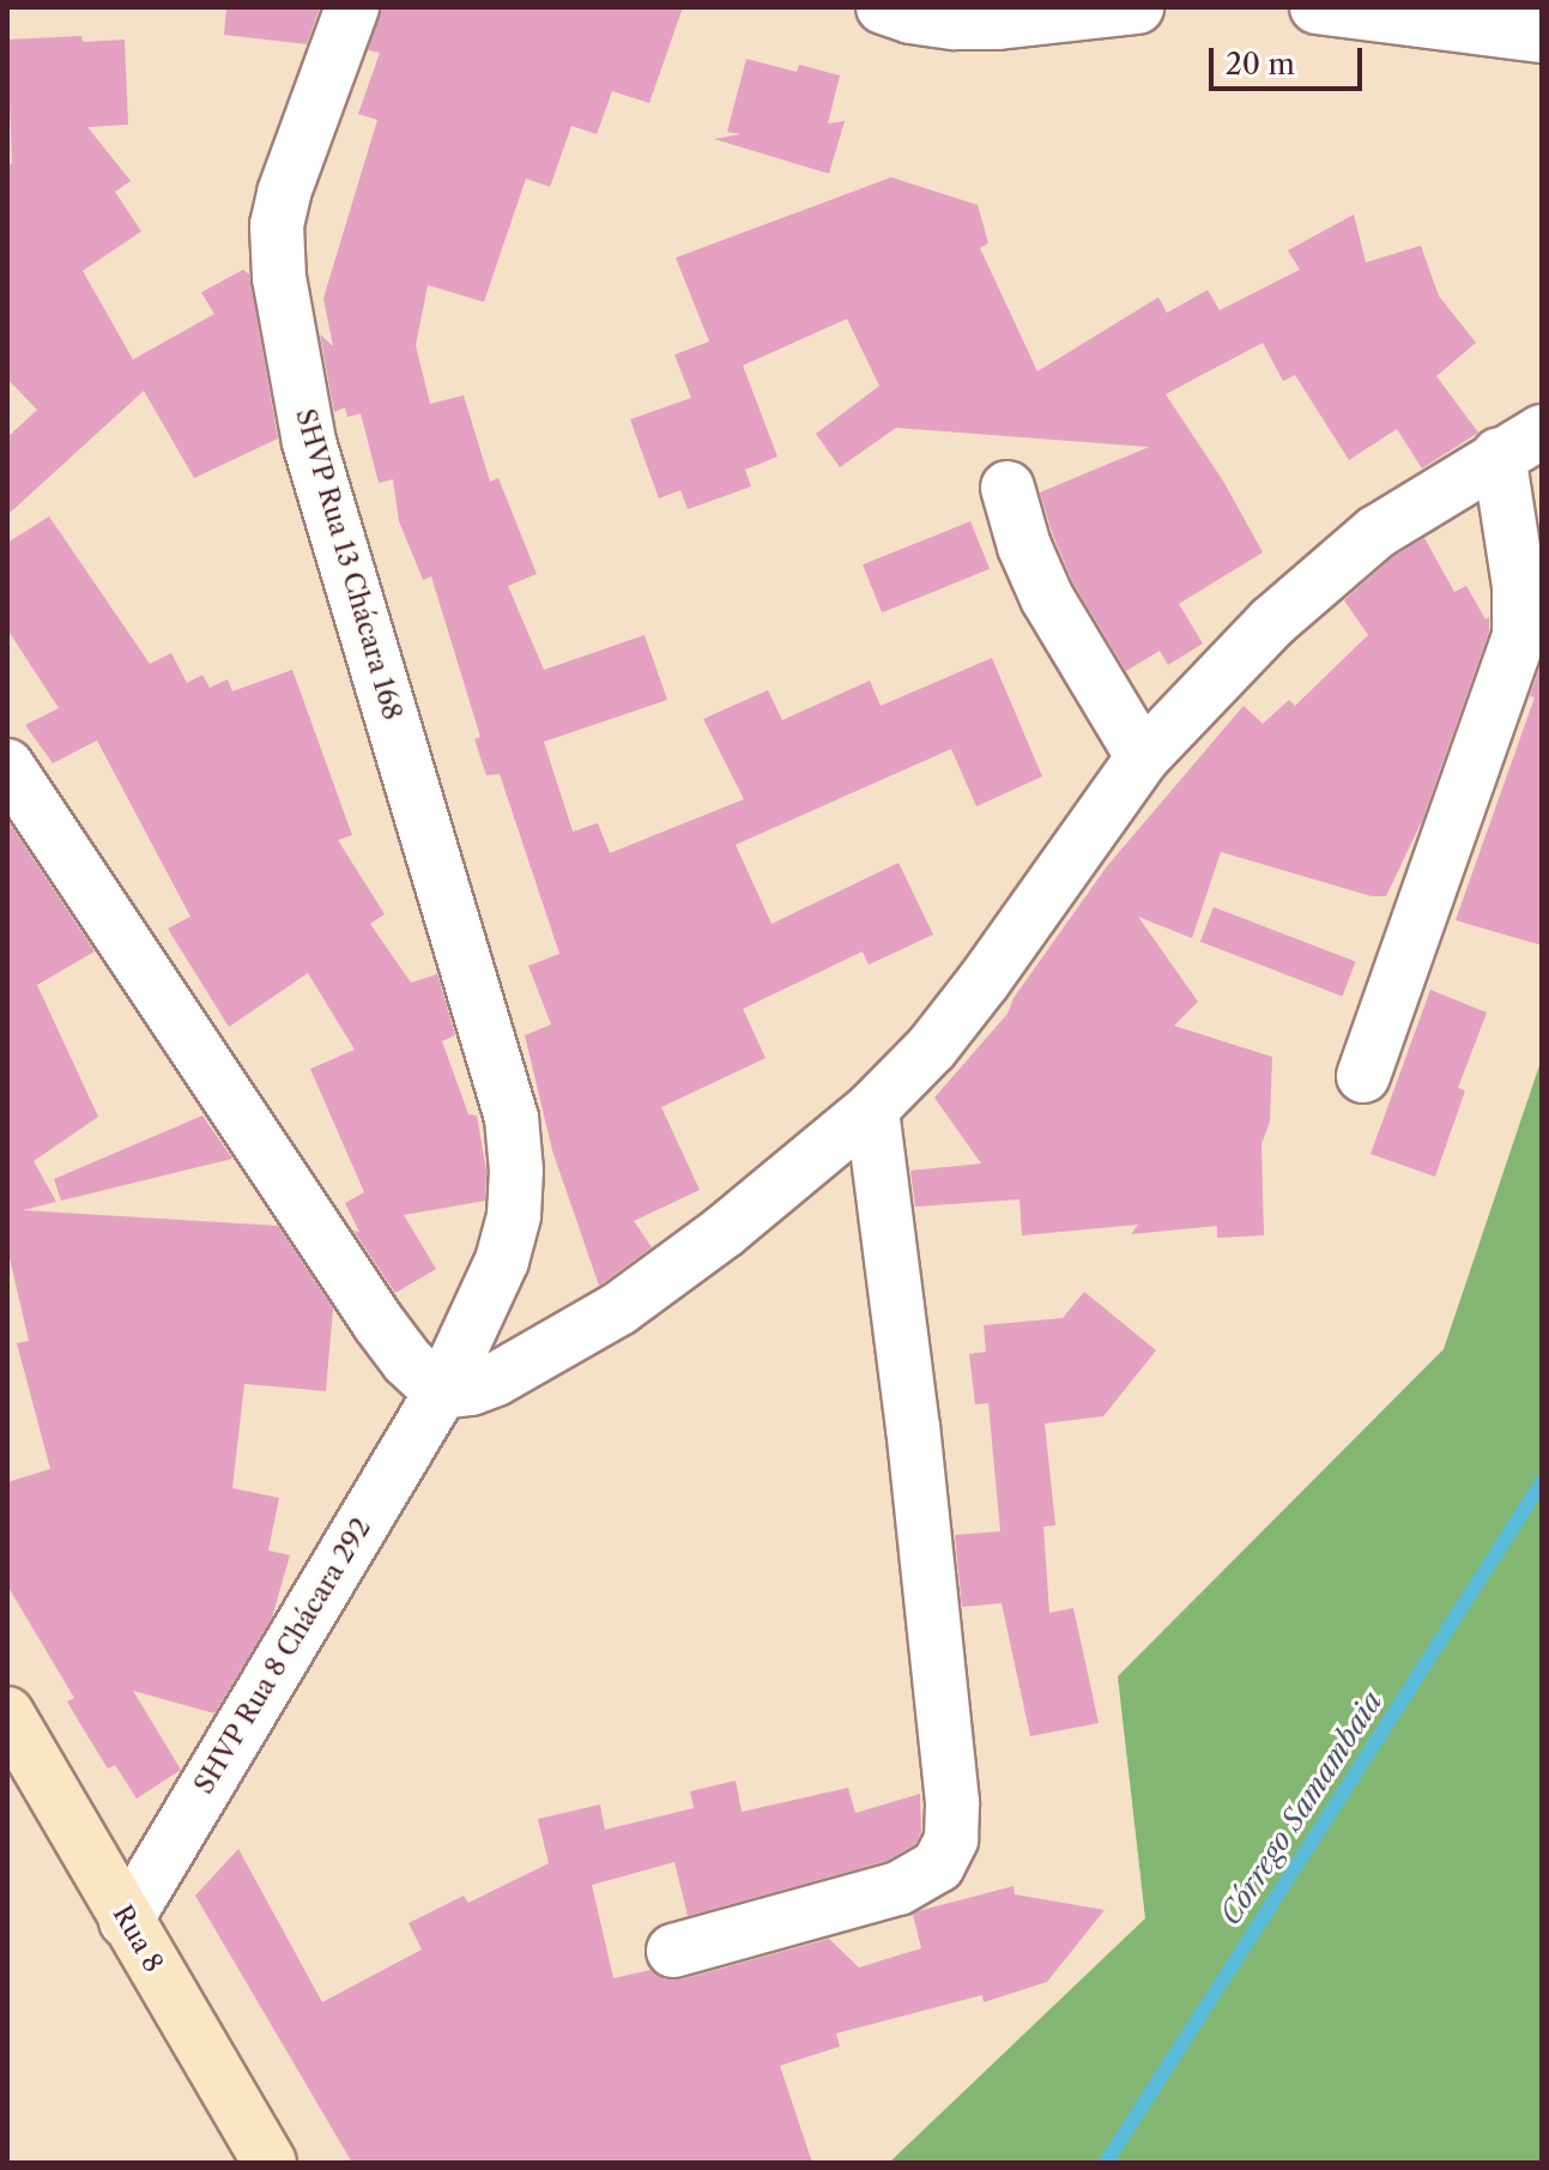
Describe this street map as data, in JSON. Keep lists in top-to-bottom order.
{
  "streets": {
    "street": ["SHVP Rua 13 Chácara 168", "SHVP Rua 8 Chácara 292", "Rua 8"]
  },
  "crossings": [
    ["SHVP Rua 13 Chácara 168", "SHVP Rua 8 Chácara 292"],
    ["SHVP Rua 8 Chácara 292", "Rua 8"]
  ],
  "water": ["Córrego Samambaia"],
  "scale_bar": "20 m"
}
